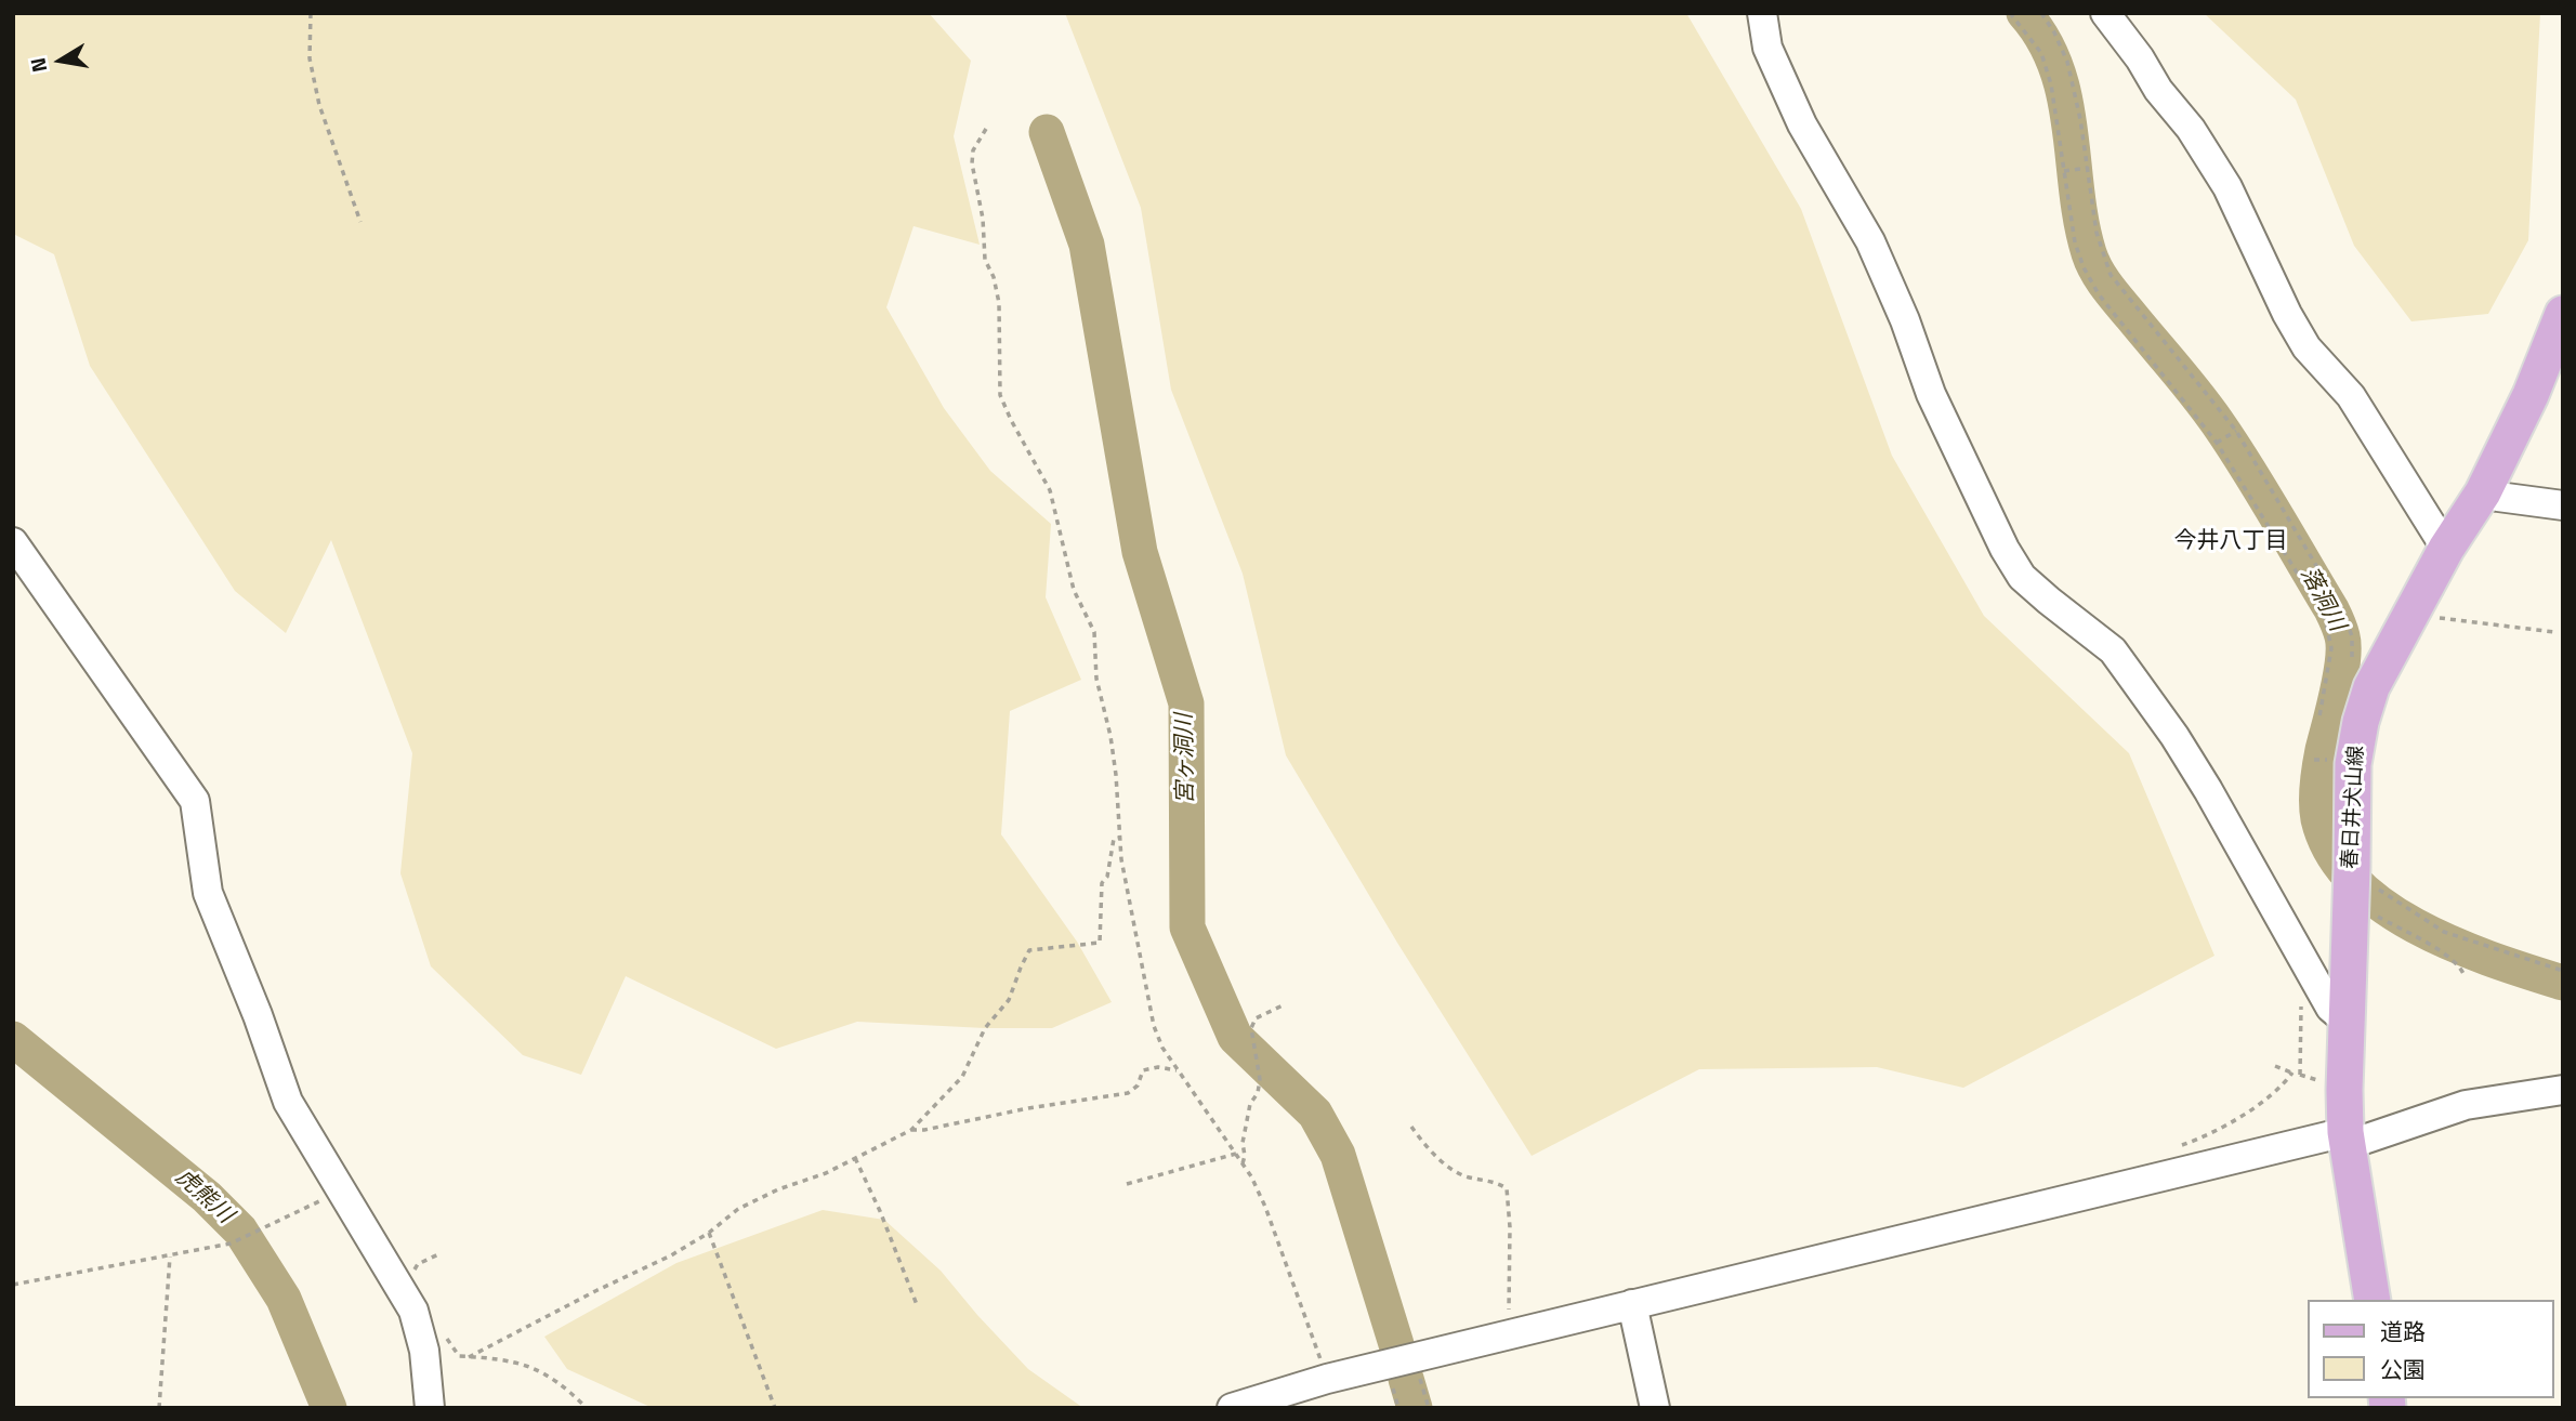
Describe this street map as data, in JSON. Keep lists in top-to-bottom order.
{
  "streets": {
    "main road": ["春日井犬山線"]
  },
  "districts": ["今井八丁目"],
  "water": ["落洞川", "宮ヶ洞川", "虎熊川"],
  "legend": ["道路", "公園"],
  "north": "left"
}
